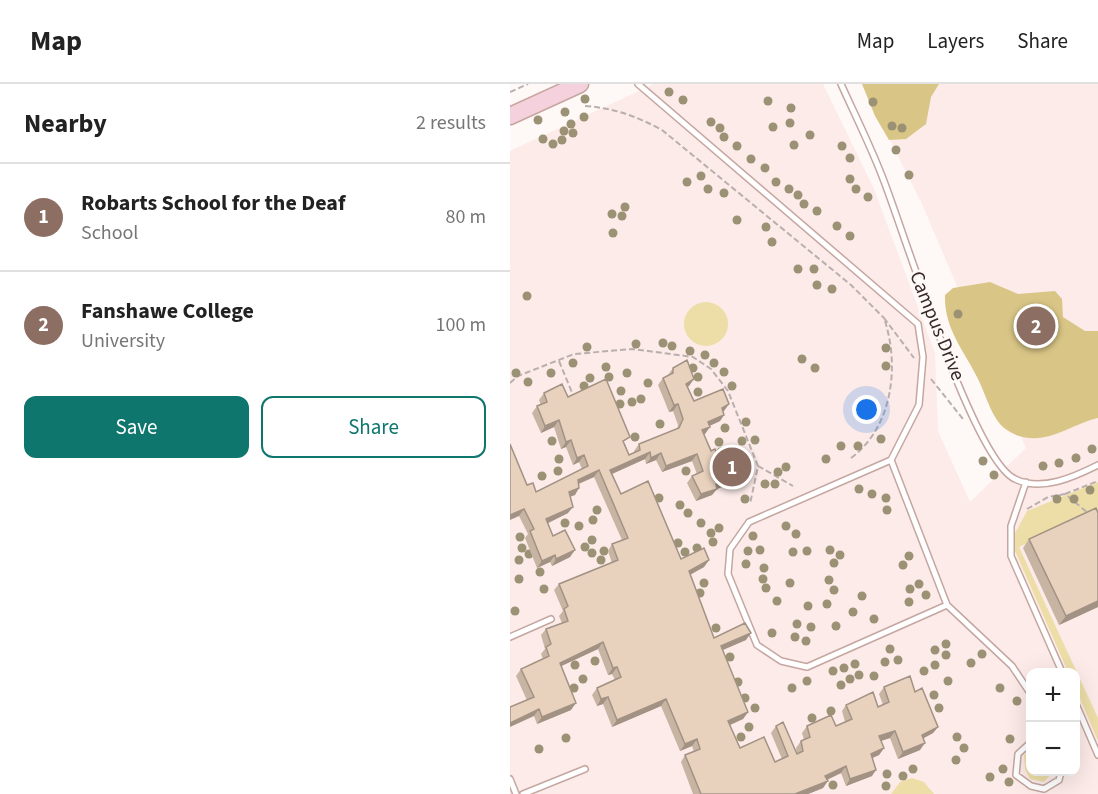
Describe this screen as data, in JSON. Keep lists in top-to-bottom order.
{
  "streets": {
    "lane": ["Campus Drive"]
  },
  "page": {
    "header": "Map",
    "nav": ["Map", "Layers", "Share"],
    "heading": ["Nearby", "2 results"],
    "list": [
      {
        "mark": "1",
        "name": "Robarts School for the Deaf",
        "note": "School",
        "value": "80 m"
      },
      {
        "mark": "2",
        "name": "Fanshawe College",
        "note": "University",
        "value": "100 m"
      }
    ],
    "pins": ["2", "1"],
    "buttons": ["Save", "Share"],
    "map_buttons": ["+", "−"]
  }
}
